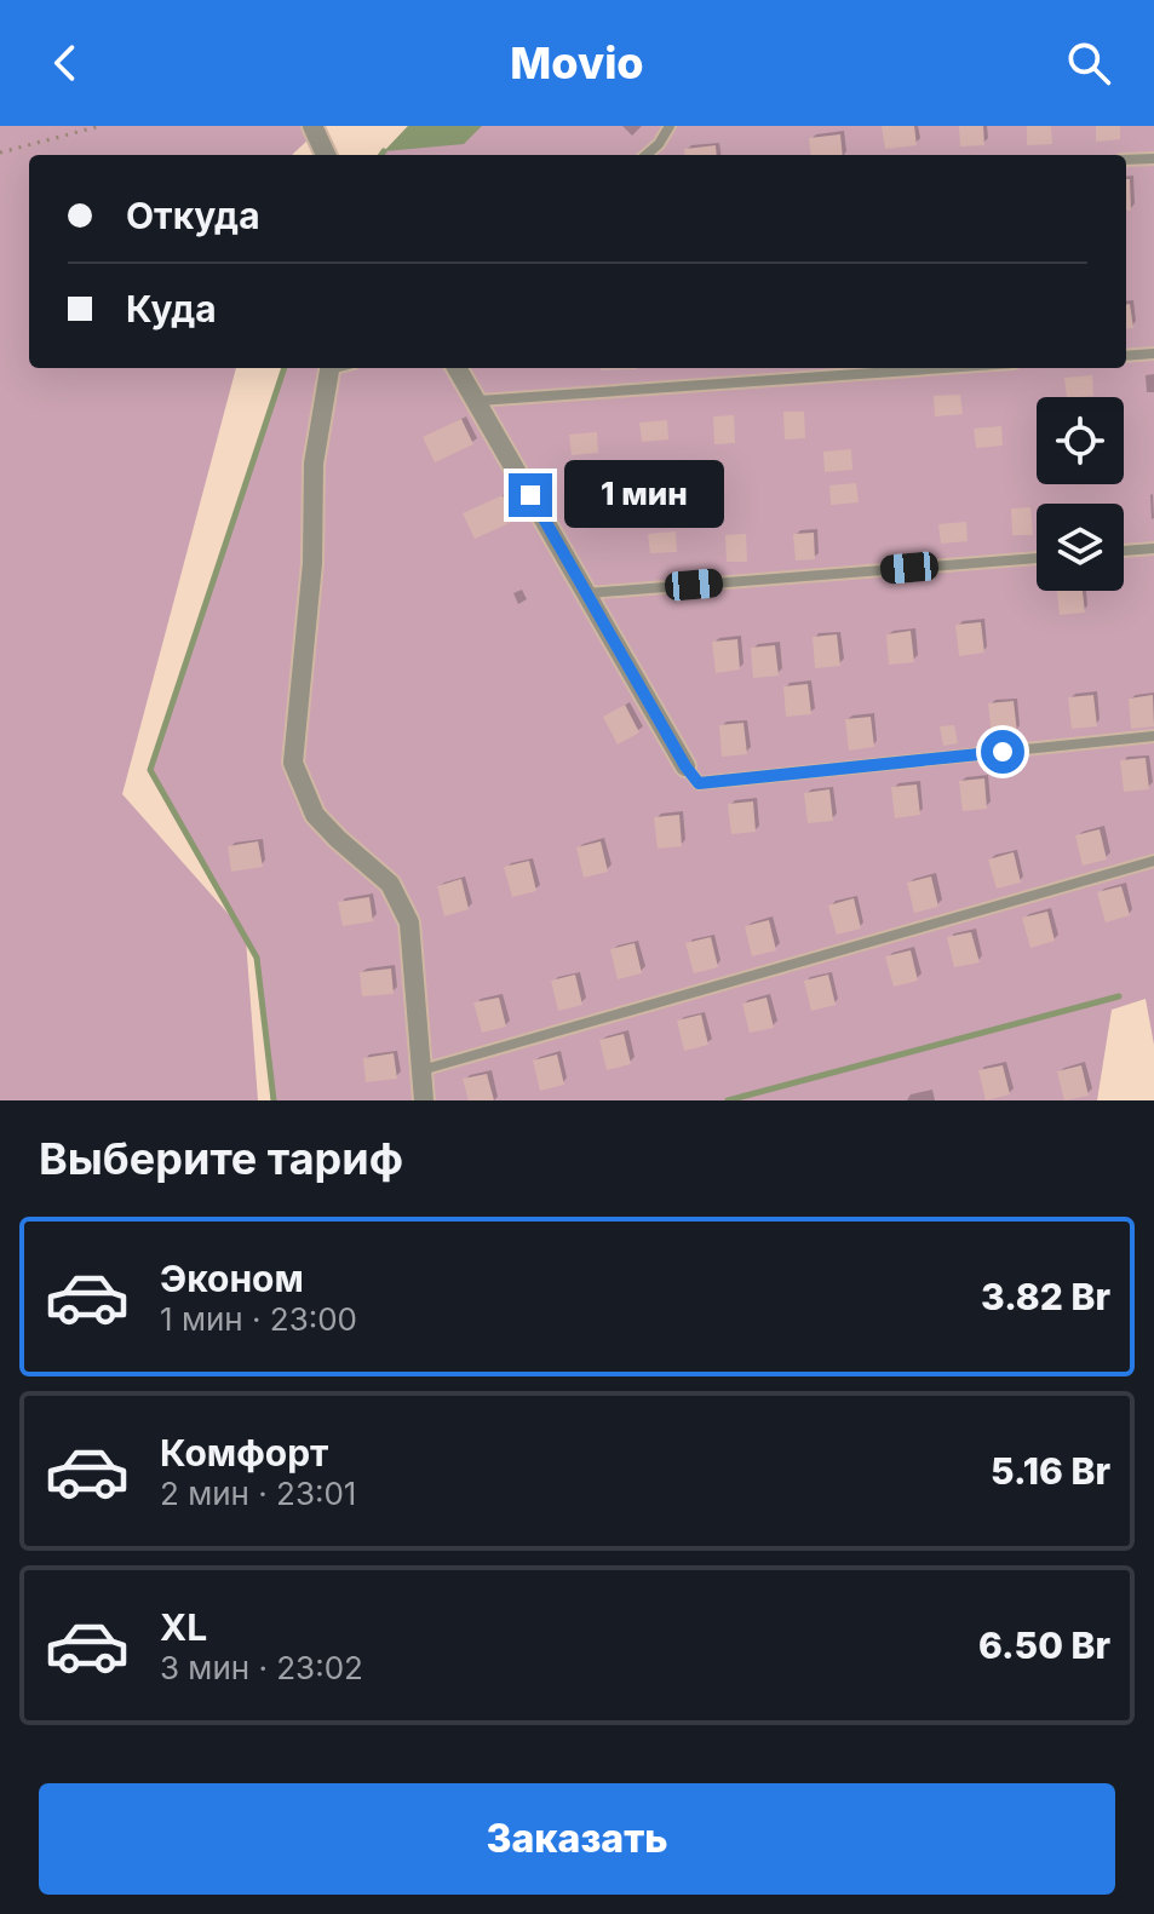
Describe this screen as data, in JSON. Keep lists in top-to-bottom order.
{
  "page": {
    "header": "Movio",
    "banner": ["Откуда", "Куда"],
    "bubble": "1 мин",
    "heading": "Выберите тариф",
    "list": [
      {
        "name": "Эконом",
        "note": "1 мин · 23:00",
        "value": "3.82 Br"
      },
      {
        "name": "Комфорт",
        "note": "2 мин · 23:01",
        "value": "5.16 Br"
      },
      {
        "name": "XL",
        "note": "3 мин · 23:02",
        "value": "6.50 Br"
      }
    ],
    "buttons": "Заказать"
  }
}
